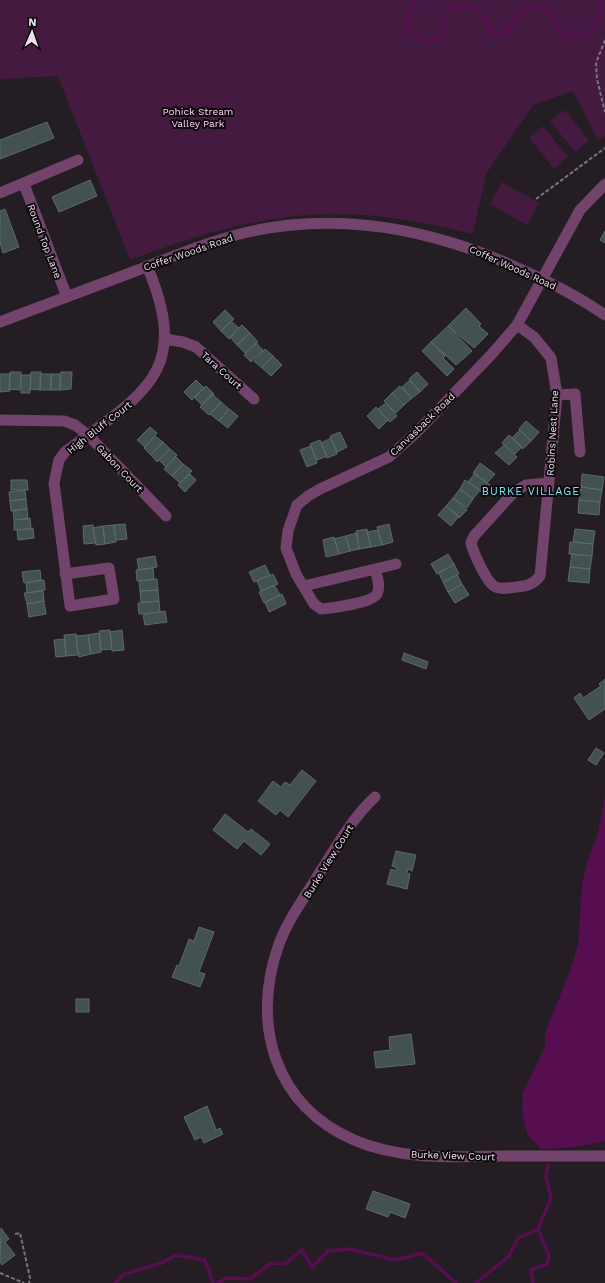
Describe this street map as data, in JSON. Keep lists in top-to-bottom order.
{
  "streets": {
    "street": [
      "Round Top Lane",
      "Coffer Woods Road",
      "Tara Court",
      "Canvasback Road",
      "High Bluff Court",
      "Robins Nest Lane",
      "Gabon Court",
      "Burke View Court"
    ]
  },
  "crossings": [
    ["Round Top Lane", "Coffer Woods Road"],
    ["Coffer Woods Road", "Canvasback Road"],
    ["Coffer Woods Road", "High Bluff Court"],
    ["Tara Court", "High Bluff Court"],
    ["Canvasback Road", "Robins Nest Lane"],
    ["High Bluff Court", "Gabon Court"]
  ],
  "districts": ["BURKE VILLAGE"],
  "parks": ["Pohick Stream Valley Park"],
  "north": "top"
}
